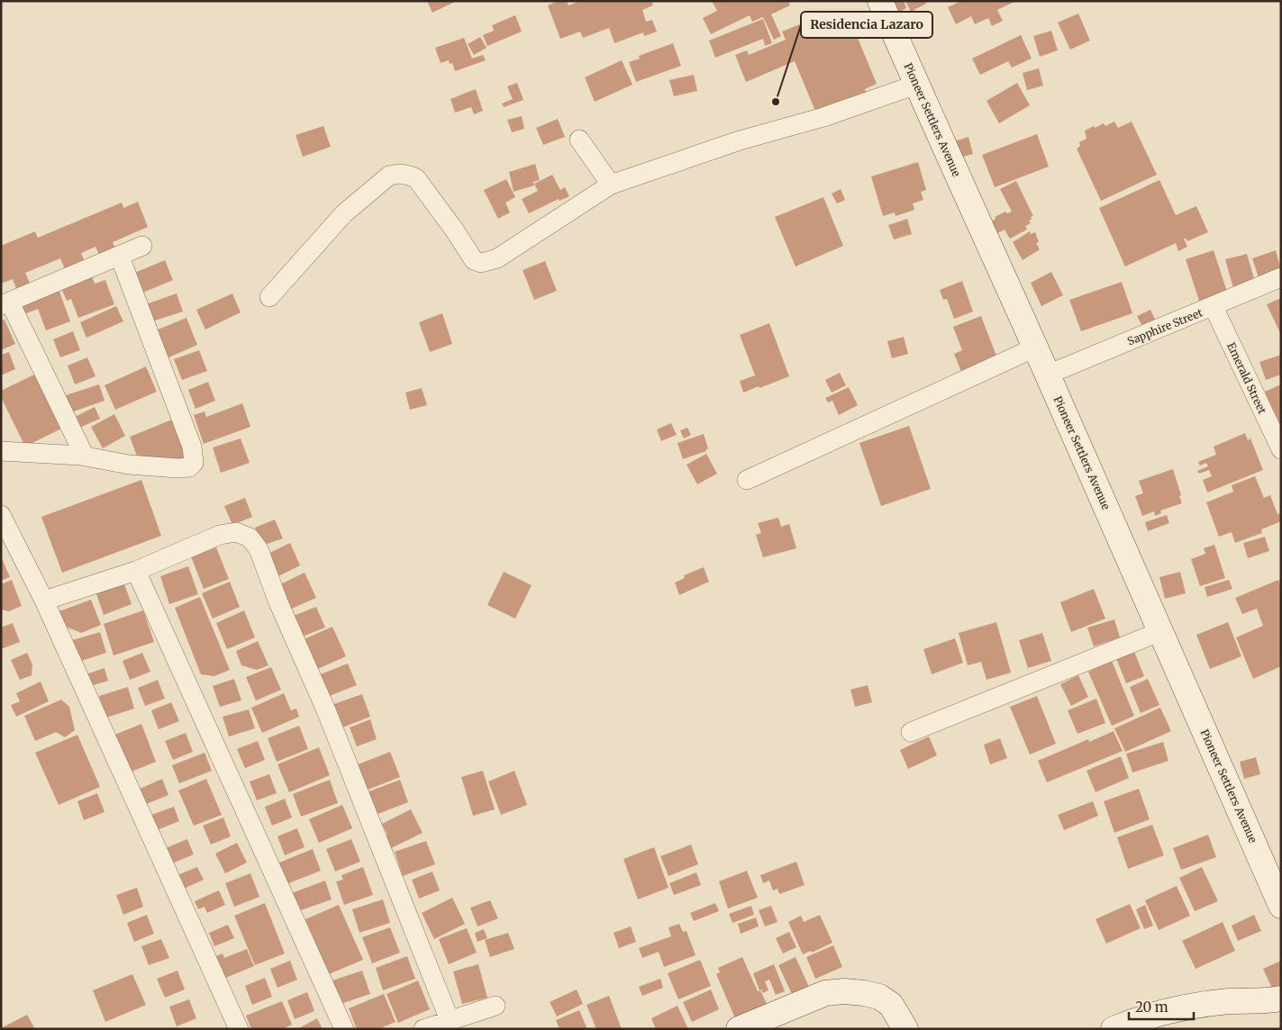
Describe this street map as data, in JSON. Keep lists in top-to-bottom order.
{
  "streets": {
    "street": ["Pioneer Settlers Avenue", "Sapphire Street", "Emerald Street"]
  },
  "crossings": [
    ["Pioneer Settlers Avenue", "Sapphire Street"],
    ["Sapphire Street", "Emerald Street"]
  ],
  "places": ["Residencia Lazaro"],
  "scale_bar": "20 m"
}
